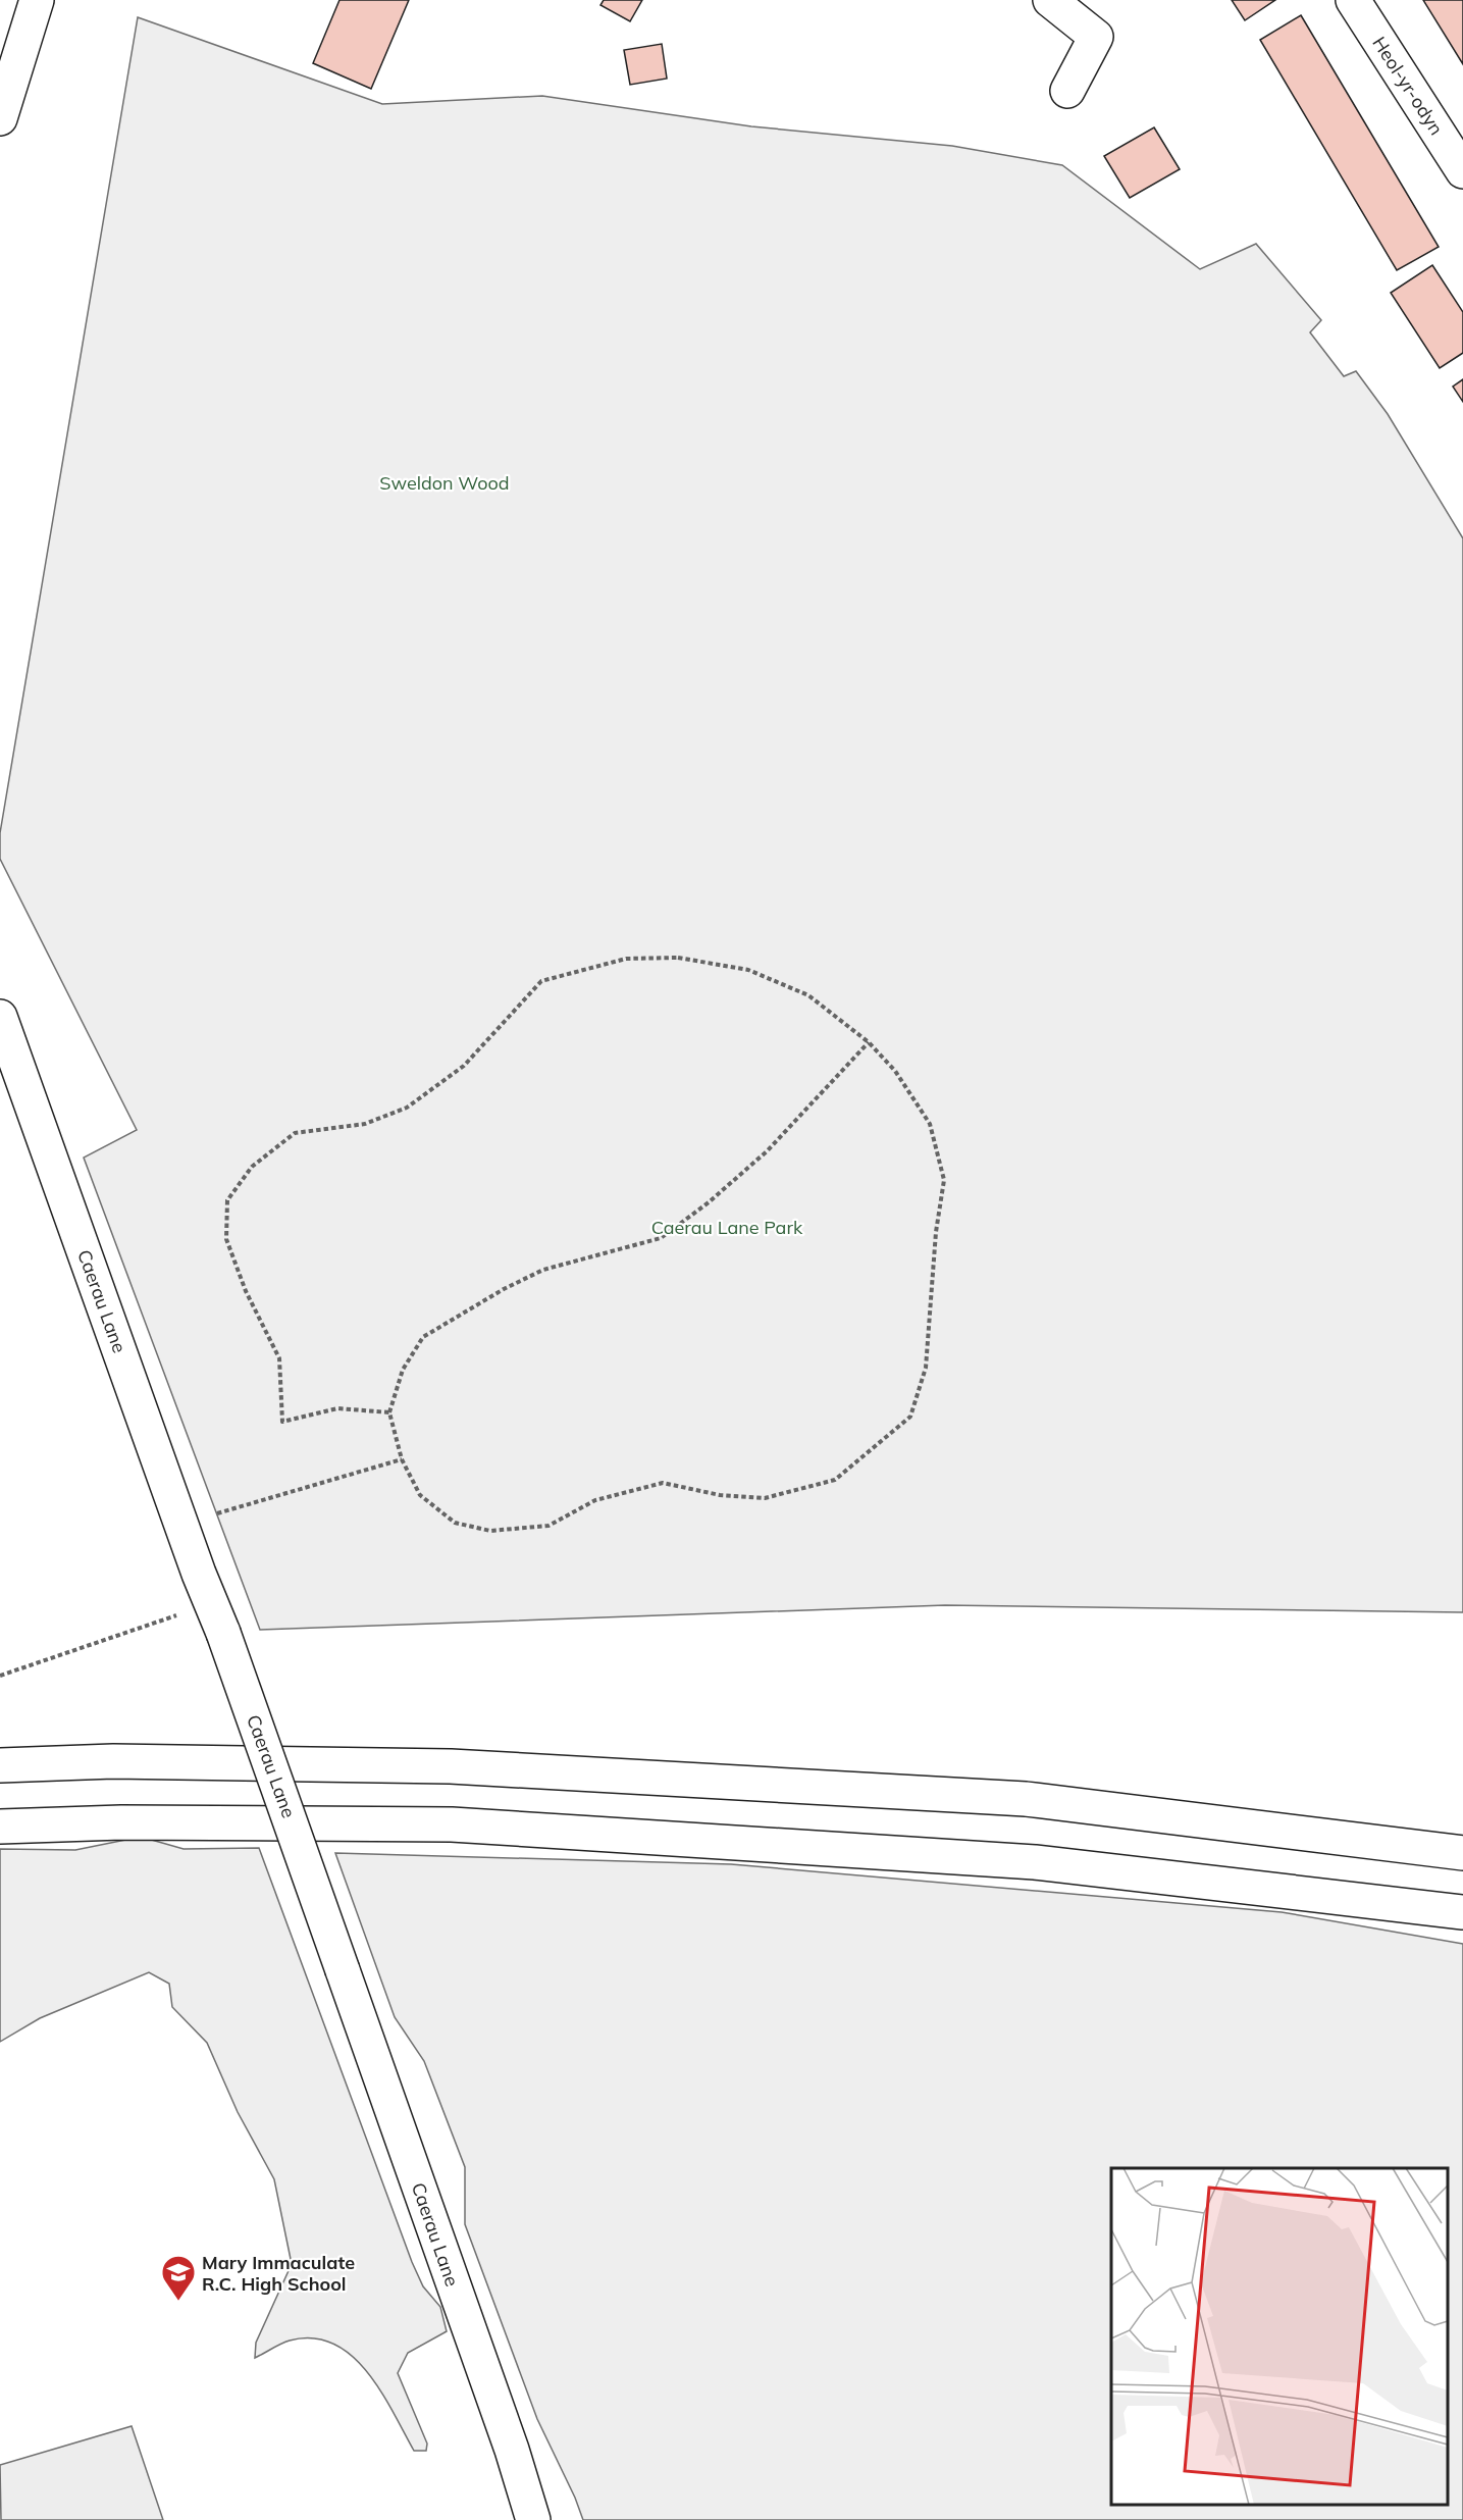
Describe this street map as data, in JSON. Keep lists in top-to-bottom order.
{
  "streets": {
    "main road": ["Heol-yr-odyn", "Caerau Lane"]
  },
  "parks": ["Sweldon Wood", "Caerau Lane Park"],
  "places": {
    "school or university": ["Mary Immaculate R.C. High School"]
  }
}
